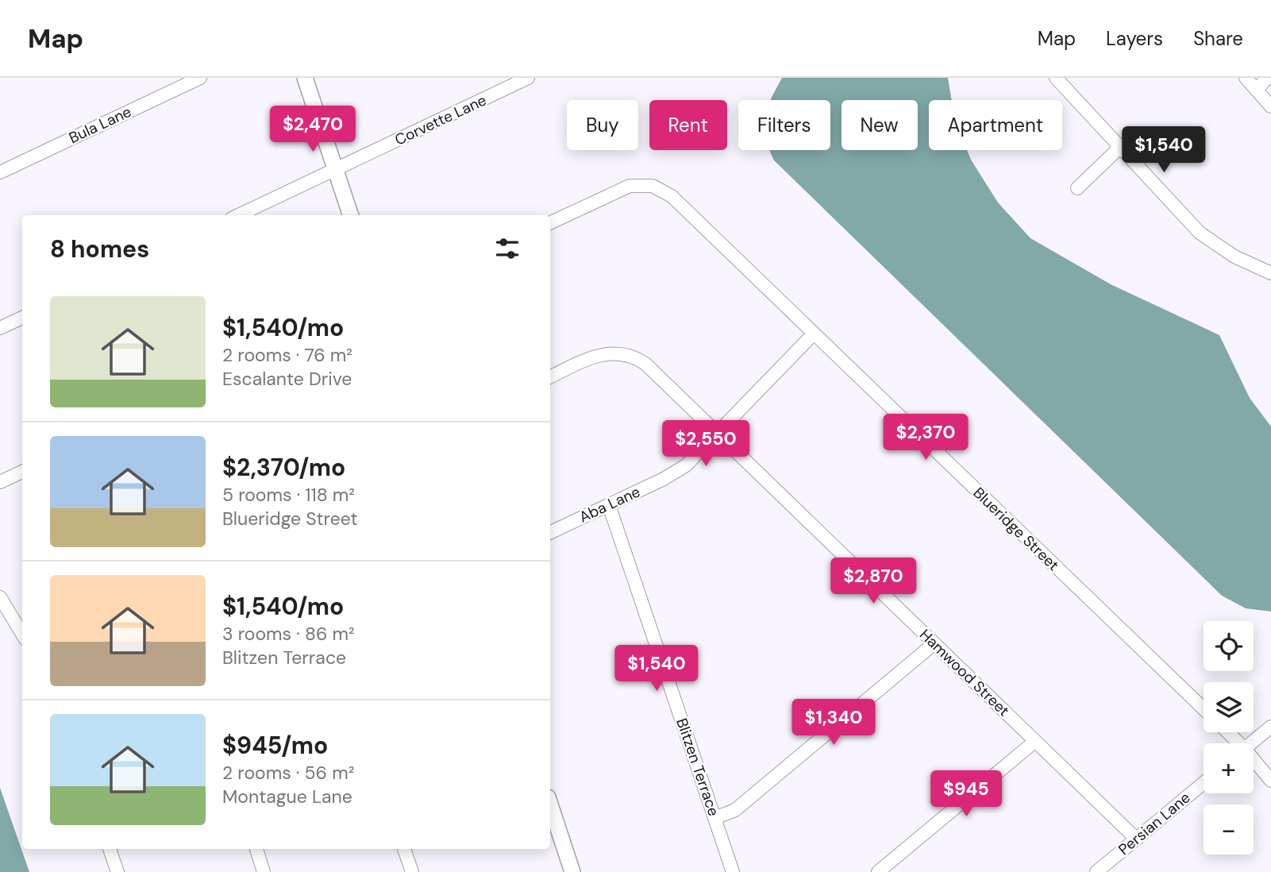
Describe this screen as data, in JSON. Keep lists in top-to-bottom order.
{
  "streets": {
    "street": [
      "Corvette Lane",
      "Bula Lane",
      "Aba Lane",
      "Blueridge Street",
      "Hamwood Street",
      "Blitzen Terrace",
      "Persian Lane"
    ]
  },
  "crossings": [
    ["Aba Lane", "Blueridge Street"],
    ["Aba Lane", "Hamwood Street"],
    ["Aba Lane", "Blitzen Terrace"],
    ["Hamwood Street", "Persian Lane"]
  ],
  "page": {
    "header": "Map",
    "nav": ["Map", "Layers", "Share"],
    "chip": [
      "Buy",
      "Rent",
      "Filters",
      "New",
      "Apartment"
    ],
    "price": [
      "$2,470",
      "$1,540",
      "$2,370",
      "$2,550",
      "$2,870",
      "$1,540",
      "$1,340",
      "$945"
    ],
    "heading": "8 homes",
    "list": [
      {
        "name": "$1,540/mo",
        "note": "2 rooms · 76 m² · Escalante Drive"
      },
      {
        "name": "$2,370/mo",
        "note": "5 rooms · 118 m² · Blueridge Street"
      },
      {
        "name": "$1,540/mo",
        "note": "3 rooms · 86 m² · Blitzen Terrace"
      },
      {
        "name": "$945/mo",
        "note": "2 rooms · 56 m² · Montague Lane"
      }
    ],
    "map_buttons": ["+", "−"]
  }
}
